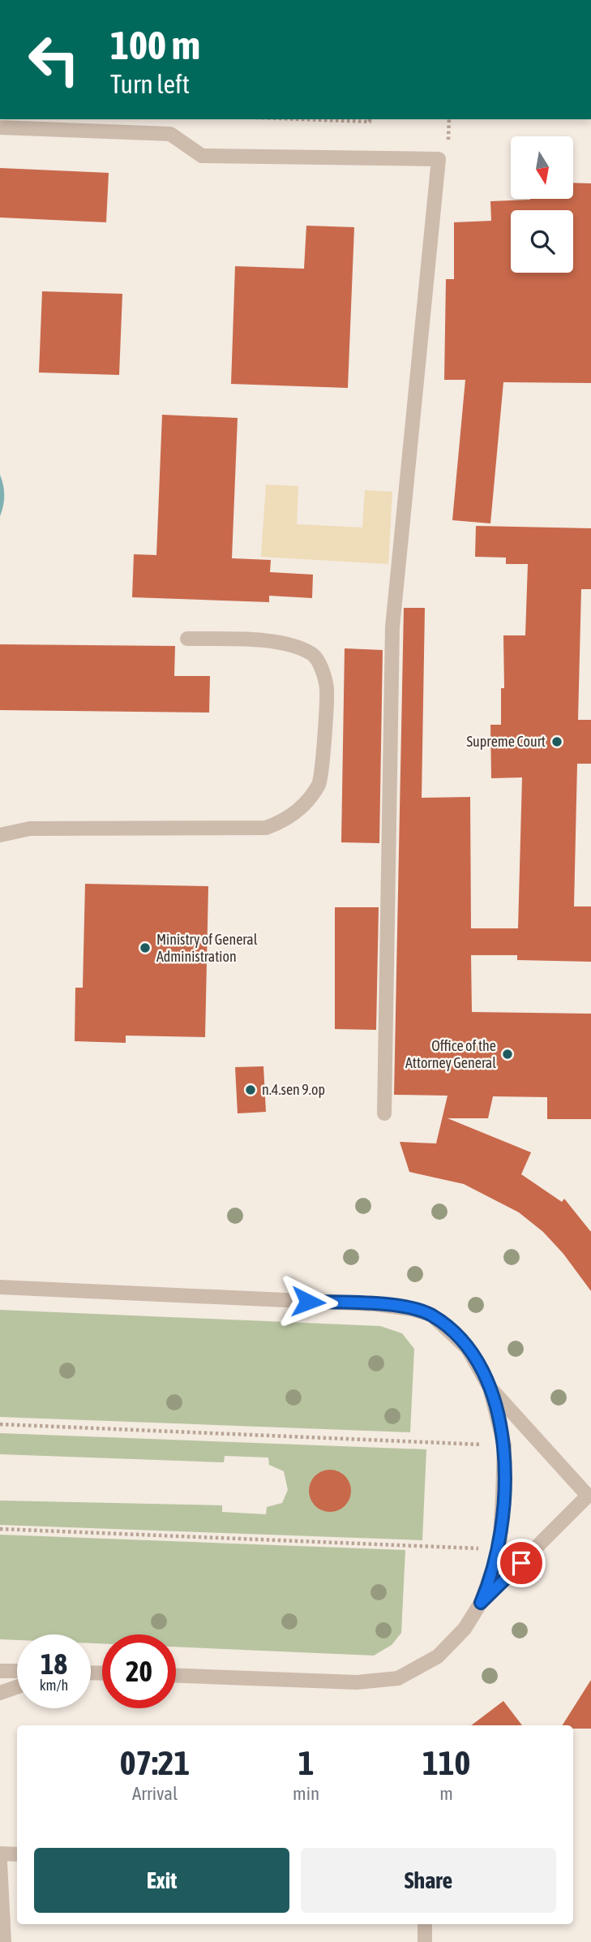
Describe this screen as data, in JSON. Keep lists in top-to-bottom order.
{
  "places": [
    "Supreme Court",
    "Ministry of General Administration",
    "Office of the Attorney General",
    "n.4.sen 9.op"
  ],
  "north": "bottom",
  "page": {
    "turn": ["100 m", "Turn left"],
    "speed": "18 km/h",
    "limit": "20",
    "eta": [
      "07:21",
      "Arrival",
      "1",
      "min",
      "110",
      "m"
    ],
    "buttons": ["Exit", "Share"]
  }
}
